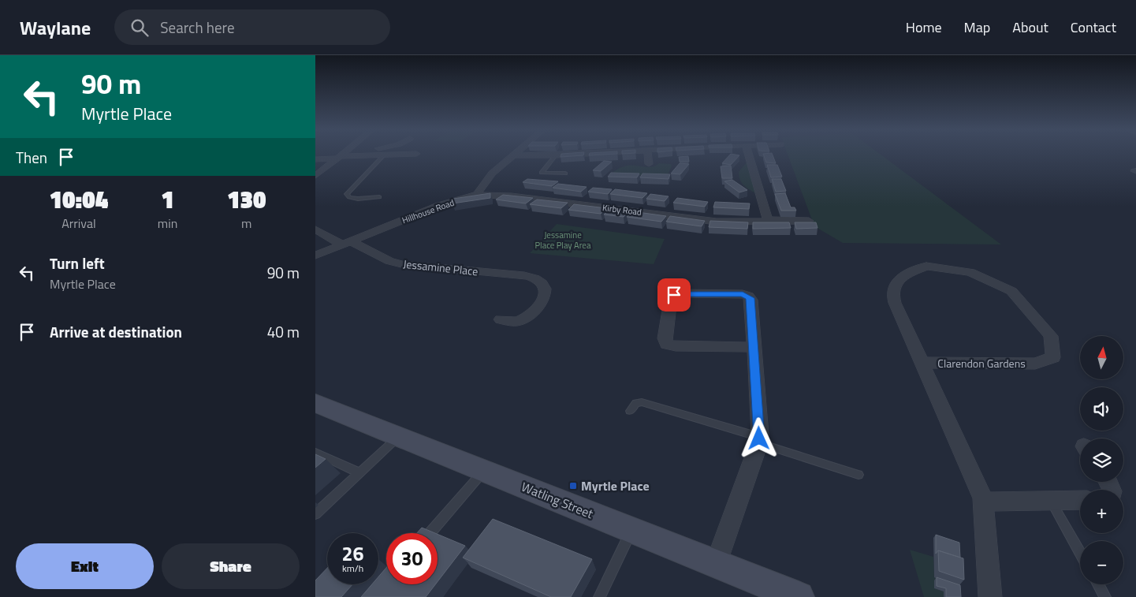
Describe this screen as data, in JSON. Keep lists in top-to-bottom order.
{
  "streets": {
    "main road": ["Watling Street"],
    "street": [
      "Kirby Road",
      "Hillhouse Road",
      "Jessamine Place",
      "Clarendon Gardens"
    ]
  },
  "crossings": [
    ["Kirby Road", "Hillhouse Road"],
    ["Hillhouse Road", "Jessamine Place"]
  ],
  "parks": ["Jessamine Place Play Area"],
  "places": {
    "transit": ["Myrtle Place"]
  },
  "north": "top",
  "page": {
    "header": "Waylane",
    "search": "Search here",
    "nav": [
      "Home",
      "Map",
      "About",
      "Contact"
    ],
    "turn": ["90 m", "Myrtle Place"],
    "then": "Then",
    "eta": [
      "10:04",
      "Arrival",
      "1",
      "min",
      "130",
      "m"
    ],
    "list": [
      {
        "name": "Turn left",
        "note": "Myrtle Place",
        "value": "90 m"
      },
      {
        "name": "Arrive at destination",
        "value": "40 m"
      }
    ],
    "map_buttons": ["+", "−"],
    "speed": "26 km/h",
    "limit": "30",
    "buttons": ["Exit", "Share"]
  }
}
